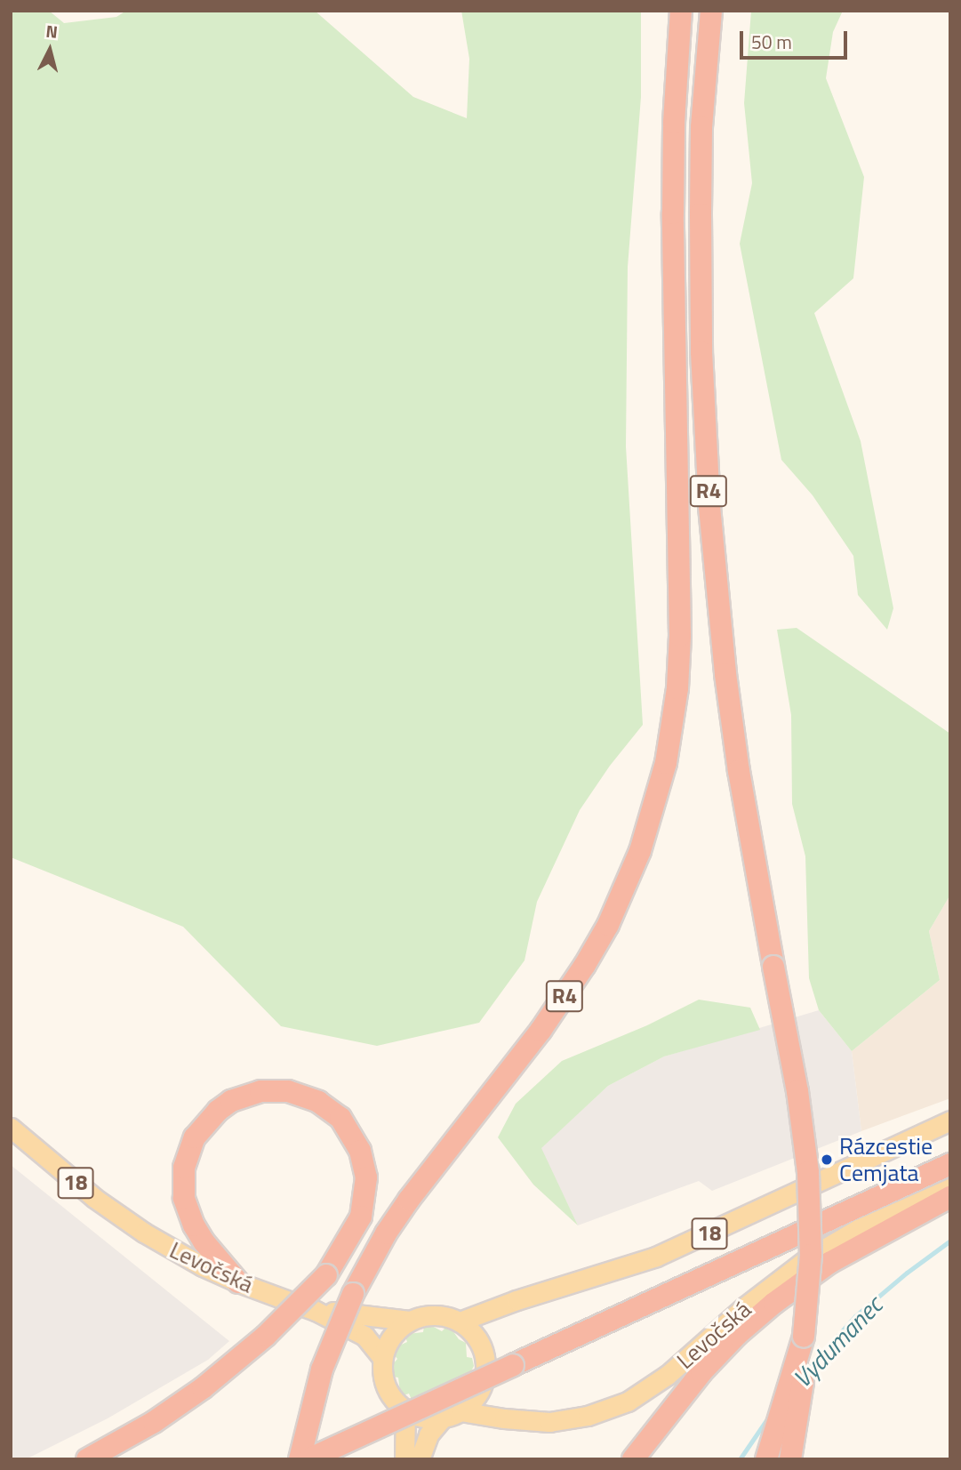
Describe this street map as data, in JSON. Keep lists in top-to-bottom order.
{
  "streets": {
    "highway": ["R4"],
    "main road": ["18", "Levočská"]
  },
  "water": ["Vydumanec"],
  "places": ["Rázcestie Cemjata"],
  "scale_bar": "50 m",
  "north": "top"
}
